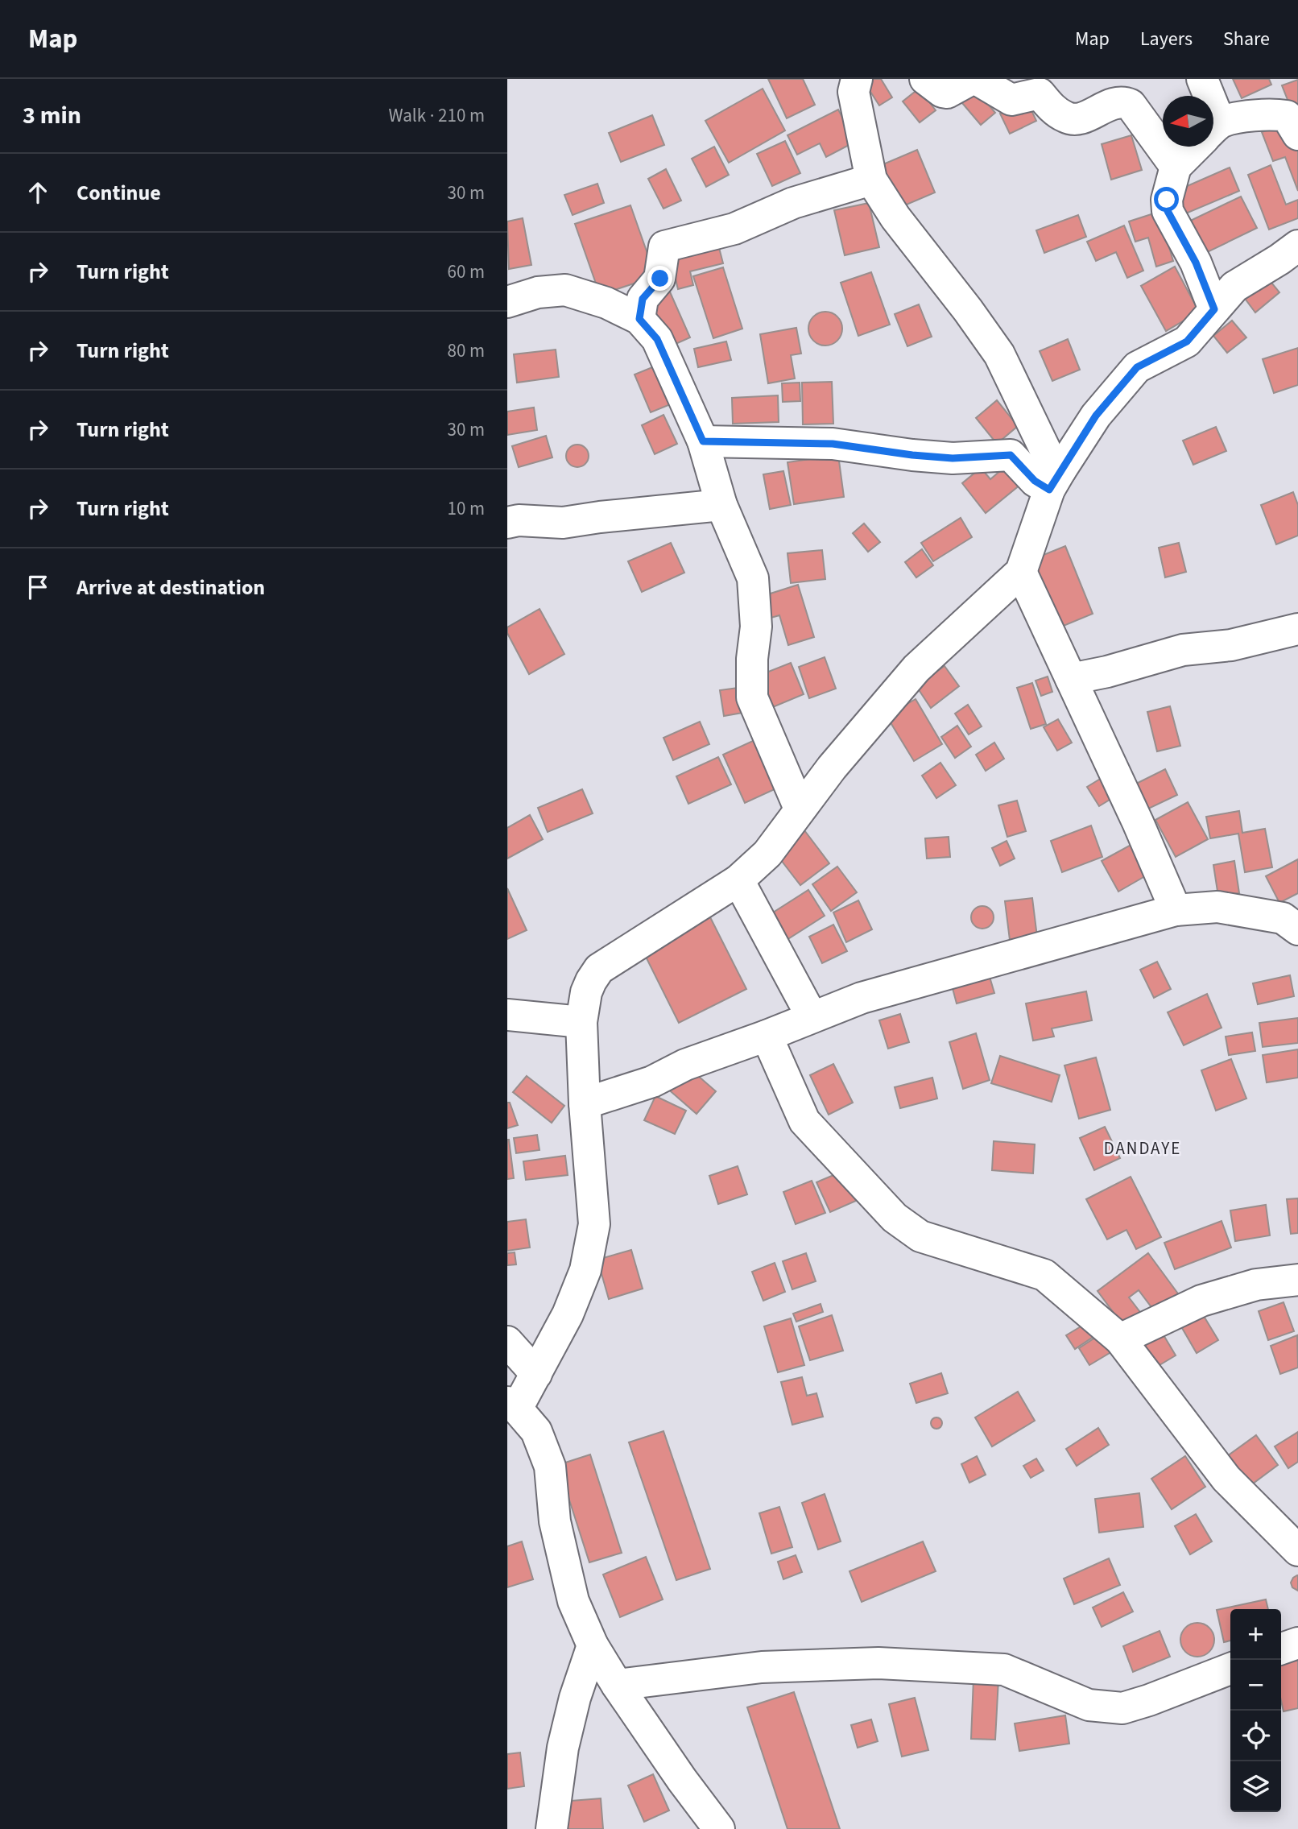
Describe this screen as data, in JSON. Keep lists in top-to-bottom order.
{
  "districts": ["DANDAYE"],
  "north": "left",
  "page": {
    "header": "Map",
    "nav": ["Map", "Layers", "Share"],
    "heading": ["3 min", "Walk · 210 m"],
    "list": [
      ["Continue", "30 m"],
      ["Turn right", "60 m"],
      ["Turn right", "80 m"],
      ["Turn right", "30 m"],
      ["Turn right", "10 m"],
      "Arrive at destination"
    ],
    "map_buttons": ["+", "−"]
  }
}
